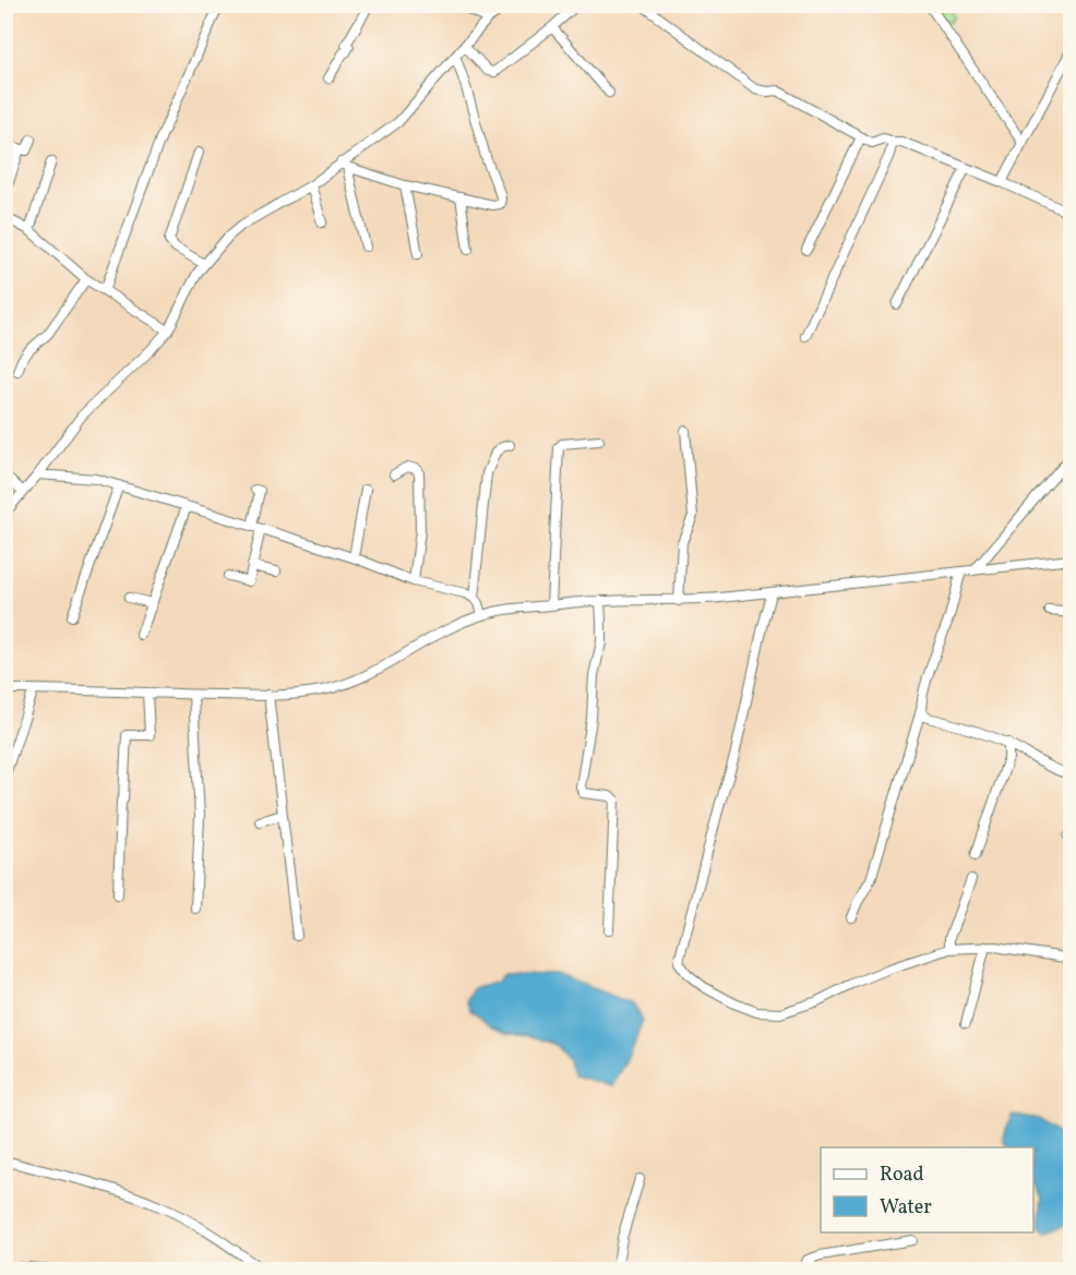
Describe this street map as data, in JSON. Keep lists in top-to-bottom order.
{
  "legend": ["Road", "Water"]
}
